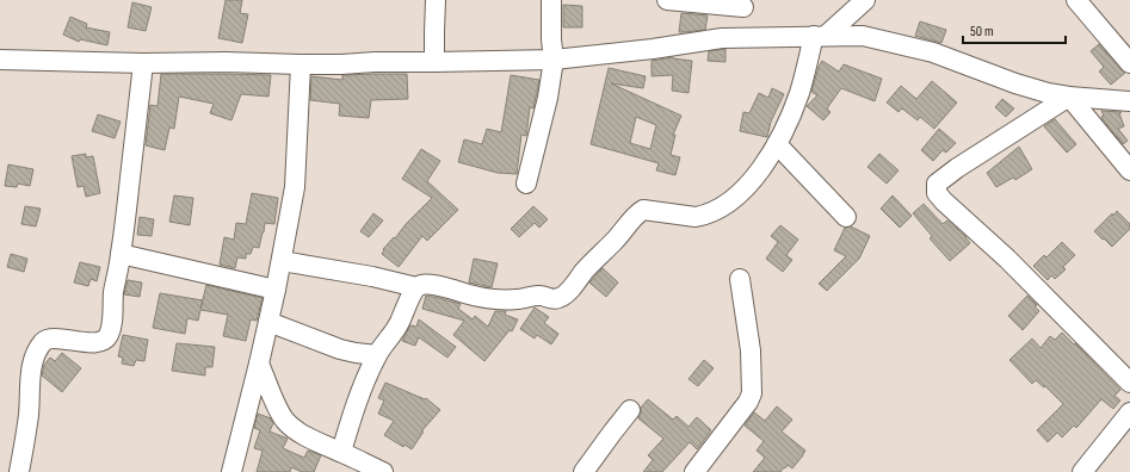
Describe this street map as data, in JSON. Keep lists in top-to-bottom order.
{
  "scale_bar": "50 m"
}
